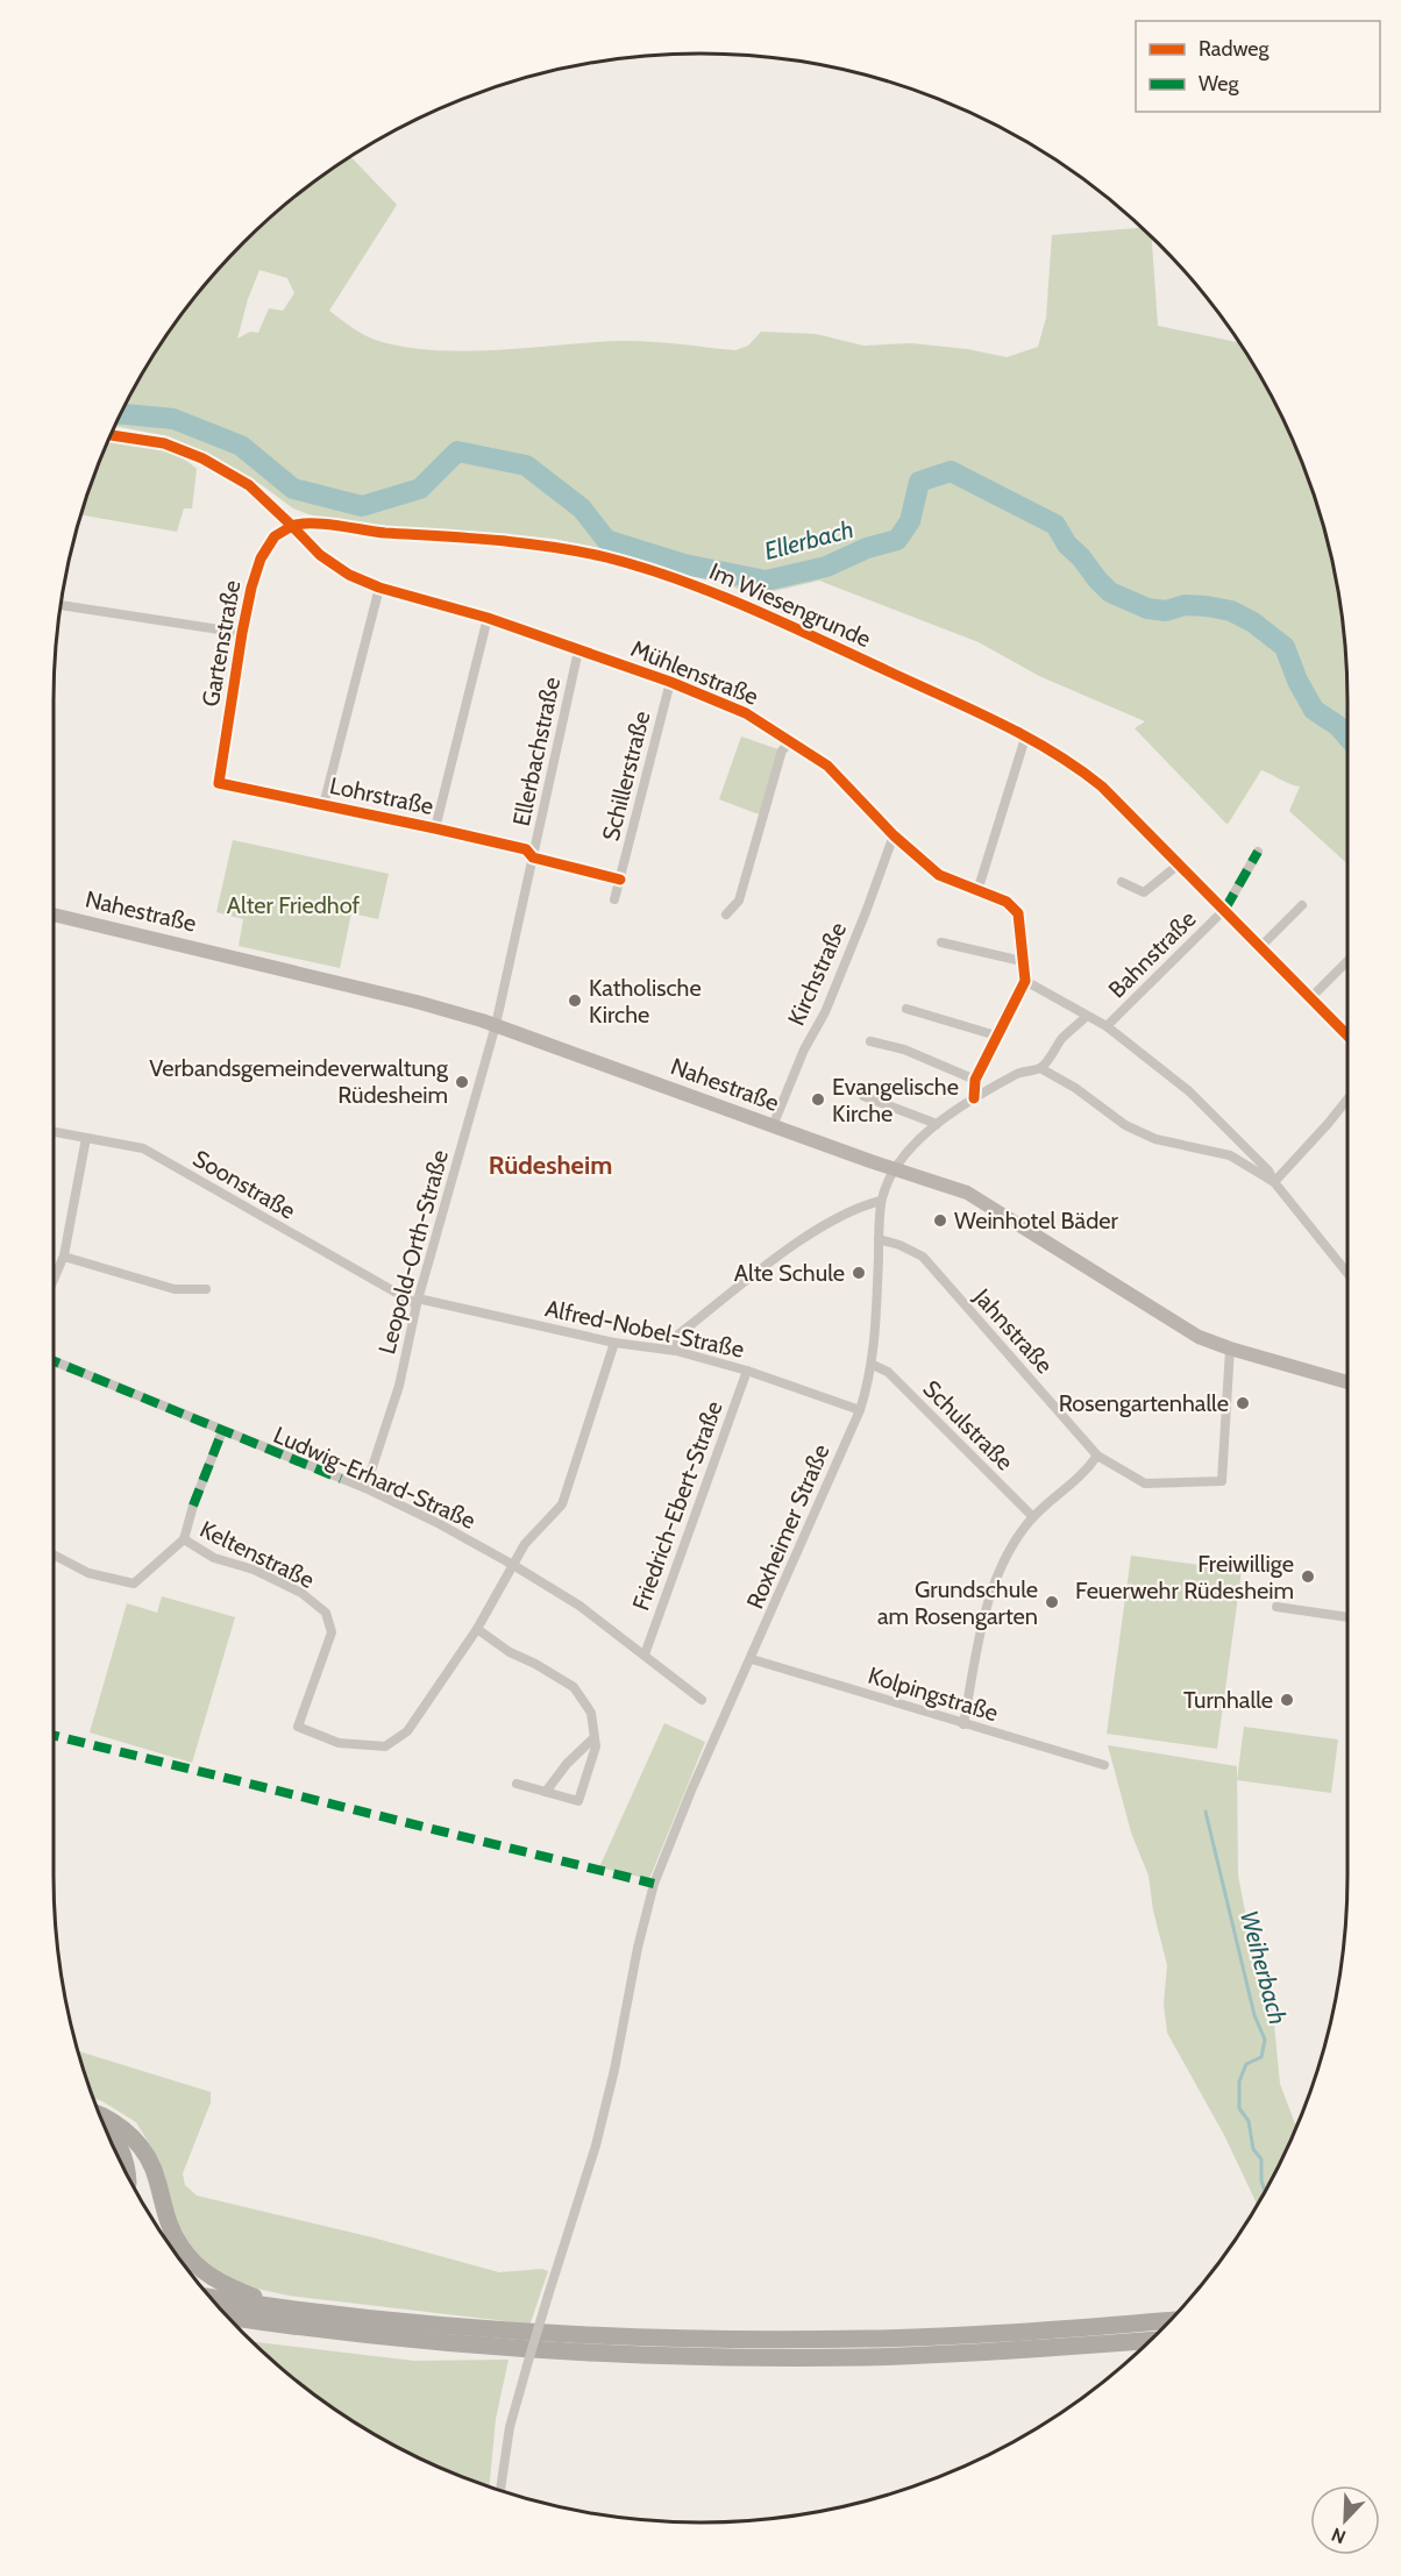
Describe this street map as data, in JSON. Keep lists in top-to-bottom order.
{
  "streets": {
    "street": [
      "Im Wiesengrunde",
      "Gartenstraße",
      "Mühlenstraße",
      "Ellerbachstraße",
      "Schillerstraße",
      "Lohrstraße",
      "Nahestraße",
      "Bahnstraße",
      "Kirchstraße",
      "Soonstraße",
      "Leopold-Orth-Straße",
      "Alfred-Nobel-Straße",
      "Jahnstraße",
      "Schulstraße",
      "Ludwig-Erhard-Straße",
      "Friedrich-Ebert-Straße",
      "Roxheimer Straße",
      "Keltenstraße",
      "Kolpingstraße"
    ]
  },
  "crossings": [
    ["Im Wiesengrunde", "Gartenstraße"],
    ["Im Wiesengrunde", "Mühlenstraße"],
    ["Im Wiesengrunde", "Bahnstraße"],
    ["Gartenstraße", "Mühlenstraße"],
    ["Gartenstraße", "Lohrstraße"],
    ["Mühlenstraße", "Ellerbachstraße"],
    ["Mühlenstraße", "Schillerstraße"],
    ["Mühlenstraße", "Kirchstraße"],
    ["Ellerbachstraße", "Lohrstraße"],
    ["Ellerbachstraße", "Nahestraße"],
    ["Ellerbachstraße", "Leopold-Orth-Straße"],
    ["Nahestraße", "Kirchstraße"],
    ["Nahestraße", "Leopold-Orth-Straße"],
    ["Nahestraße", "Jahnstraße"],
    ["Nahestraße", "Roxheimer Straße"],
    ["Soonstraße", "Leopold-Orth-Straße"],
    ["Soonstraße", "Alfred-Nobel-Straße"],
    ["Leopold-Orth-Straße", "Alfred-Nobel-Straße"],
    ["Leopold-Orth-Straße", "Ludwig-Erhard-Straße"],
    ["Alfred-Nobel-Straße", "Friedrich-Ebert-Straße"],
    ["Alfred-Nobel-Straße", "Roxheimer Straße"],
    ["Alfred-Nobel-Straße", "Keltenstraße"],
    ["Jahnstraße", "Roxheimer Straße"],
    ["Schulstraße", "Roxheimer Straße"],
    ["Ludwig-Erhard-Straße", "Friedrich-Ebert-Straße"],
    ["Ludwig-Erhard-Straße", "Keltenstraße"],
    ["Roxheimer Straße", "Kolpingstraße"]
  ],
  "districts": ["Rüdesheim"],
  "water": ["Ellerbach", "Weiherbach"],
  "parks": ["Alter Friedhof"],
  "places": [
    "Katholische Kirche",
    "Verbandsgemeindeverwaltung Rüdesheim",
    "Evangelische Kirche",
    "Weinhotel Bäder",
    "Alte Schule",
    "Rosengartenhalle",
    "Freiwillige Feuerwehr Rüdesheim",
    "Grundschule am Rosengarten",
    "Turnhalle"
  ],
  "legend": ["Radweg", "Weg"],
  "north": "bottom left"
}
